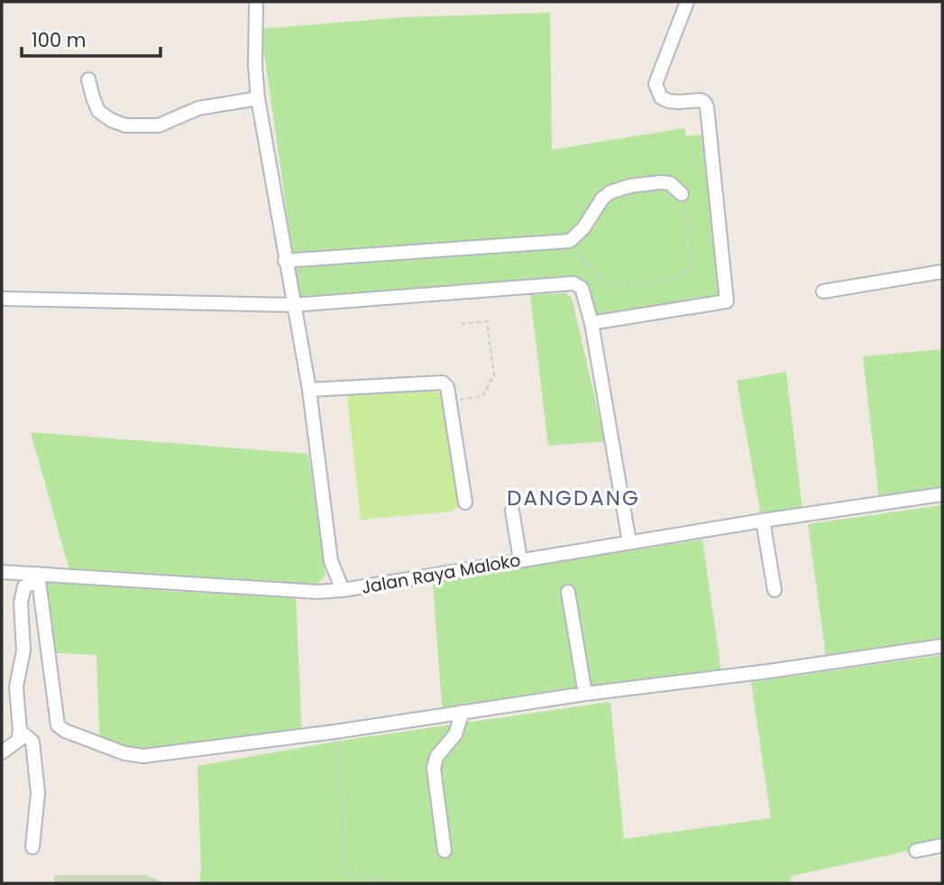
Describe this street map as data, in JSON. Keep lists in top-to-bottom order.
{
  "streets": {
    "street": ["Jalan Raya Maloko"]
  },
  "districts": ["DANGDANG"],
  "scale_bar": "100 m"
}
